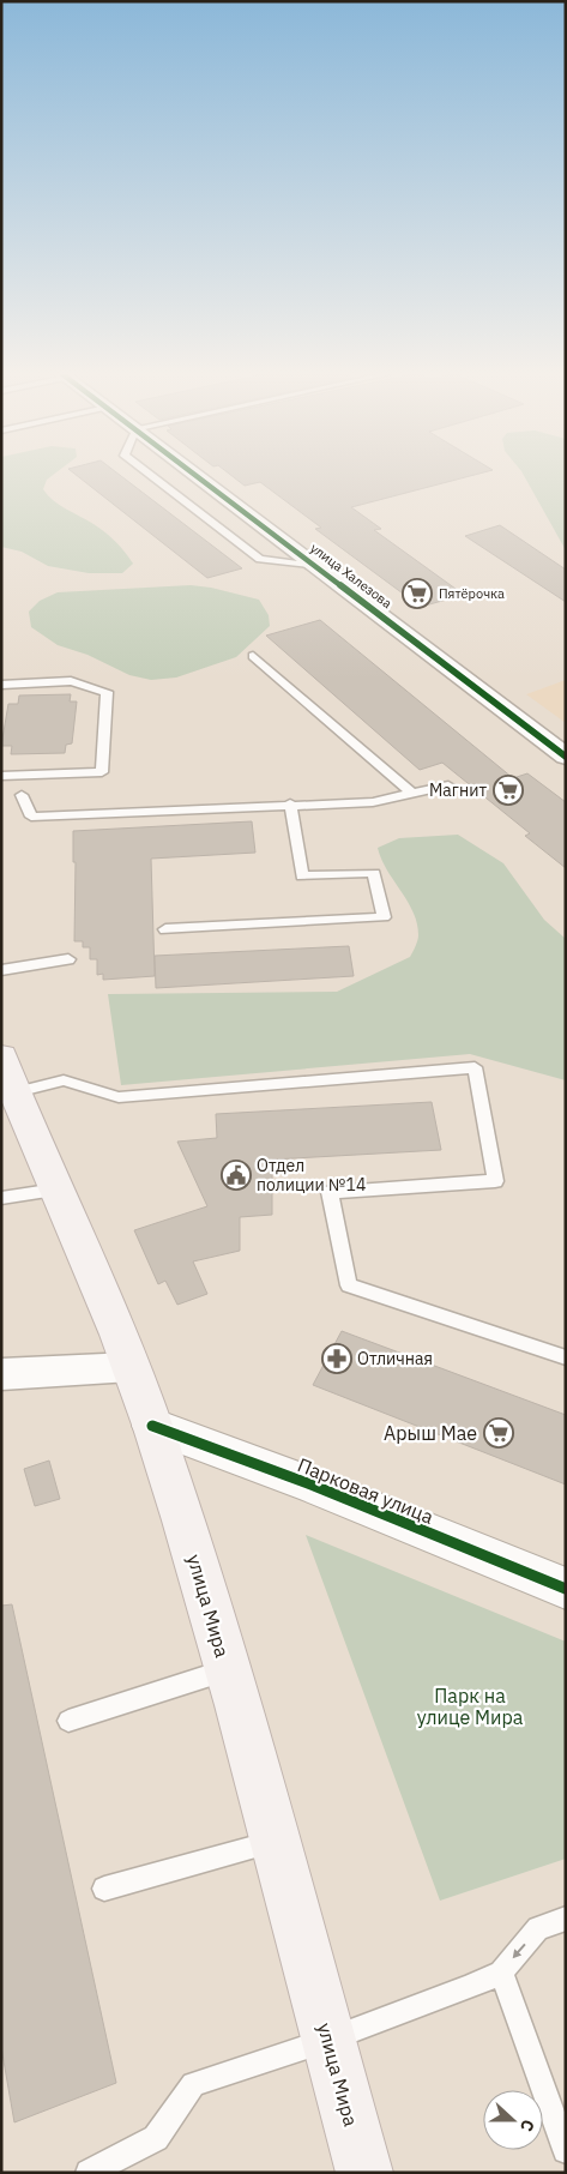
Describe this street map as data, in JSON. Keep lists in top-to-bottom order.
{
  "streets": {
    "main road": ["улица Мира"],
    "street": ["улица Халезова", "Парковая улица"]
  },
  "crossings": [
    ["Парковая улица", "улица Мира"]
  ],
  "parks": ["Парк на улице Мира"],
  "places": {
    "supermarket": ["Пятёрочка", "Магнит", "Арыш Мае"],
    "public building": ["Отдел полиции №14"],
    "pharmacy": ["Отличная"]
  },
  "north": "right"
}
